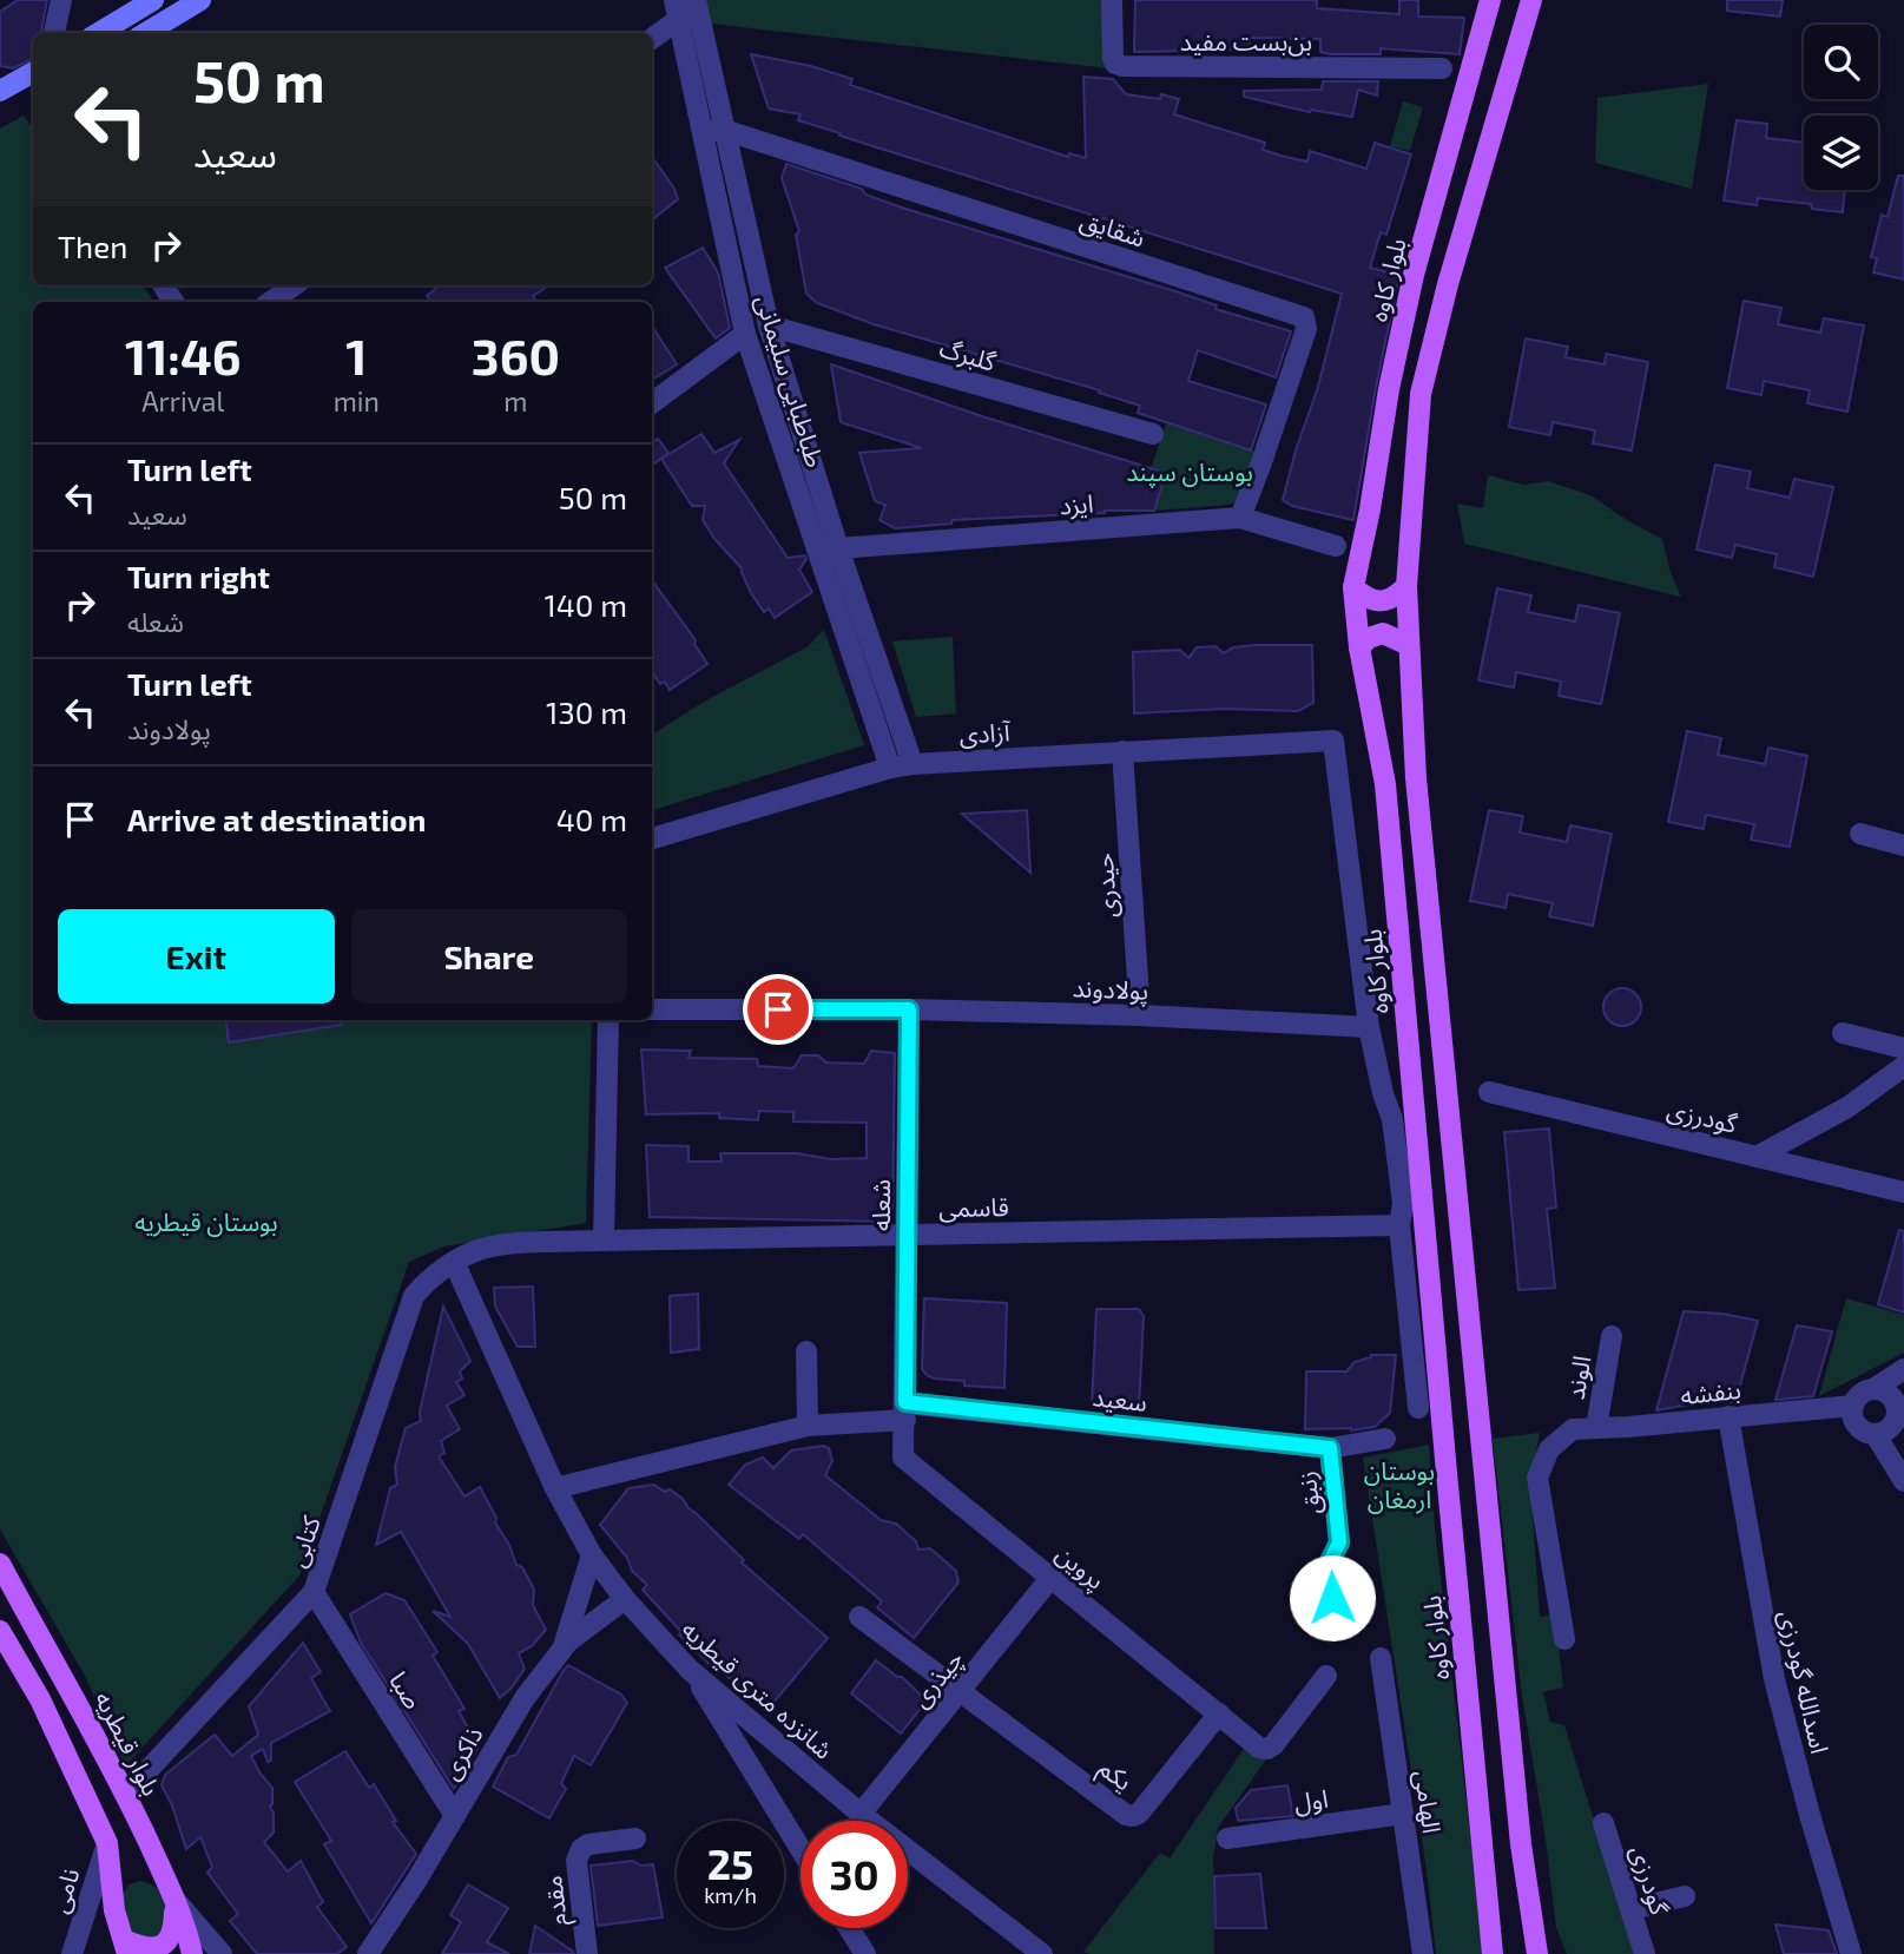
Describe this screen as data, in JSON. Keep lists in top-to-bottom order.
{
  "streets": {
    "main road": ["بلوار کاوه", "بلوار قیطریه"],
    "street": [
      "بن‌بست مفید",
      "شقایق",
      "گلبرگ",
      "طباطبایی سلیمانی",
      "ایزد",
      "آزادی",
      "حیدری",
      "پولادوند",
      "گودرزی",
      "شعله",
      "قاسمی",
      "الوند",
      "بنفشه",
      "سعید",
      "زنبق",
      "کتابی",
      "پروین",
      "چیذری",
      "اسدالله گودرزی",
      "شانزده متری قیطریه",
      "صبا",
      "ذاکری",
      "یکم",
      "اول",
      "الهامی",
      "نامی",
      "مقدم"
    ]
  },
  "crossings": [
    ["شقایق", "طباطبایی سلیمانی"],
    ["شقایق", "ایزد"],
    ["گلبرگ", "طباطبایی سلیمانی"],
    ["طباطبایی سلیمانی", "ایزد"],
    ["طباطبایی سلیمانی", "آزادی"],
    ["آزادی", "حیدری"],
    ["آزادی", "پولادوند"],
    ["حیدری", "پولادوند"],
    ["پولادوند", "شعله"],
    ["شعله", "قاسمی"],
    ["شعله", "سعید"],
    ["شعله", "پروین"],
    ["قاسمی", "کتابی"],
    ["قاسمی", "شانزده متری قیطریه"],
    ["الوند", "بنفشه"],
    ["بنفشه", "اسدالله گودرزی"],
    ["سعید", "زنبق"],
    ["سعید", "پروین"],
    ["سعید", "شانزده متری قیطریه"],
    ["کتابی", "شانزده متری قیطریه"],
    ["کتابی", "صبا"],
    ["کتابی", "بلوار قیطریه"],
    ["پروین", "چیذری"],
    ["پروین", "یکم"],
    ["چیذری", "شانزده متری قیطریه"],
    ["چیذری", "یکم"],
    ["شانزده متری قیطریه", "ذاکری"],
    ["صبا", "ذاکری"],
    ["اول", "الهامی"]
  ],
  "parks": ["بوستان سپند", "بوستان قیطریه", "بوستان ارمغان"],
  "page": {
    "turn": ["50 m", "سعید"],
    "then": "Then",
    "eta": [
      "11:46",
      "Arrival",
      "1",
      "min",
      "360",
      "m"
    ],
    "list": [
      {
        "name": "Turn left",
        "note": "سعید",
        "value": "50 m"
      },
      {
        "name": "Turn right",
        "note": "شعله",
        "value": "140 m"
      },
      {
        "name": "Turn left",
        "note": "پولادوند",
        "value": "130 m"
      },
      {
        "name": "Arrive at destination",
        "value": "40 m"
      }
    ],
    "buttons": ["Exit", "Share"],
    "speed": "25 km/h",
    "limit": "30"
  }
}
